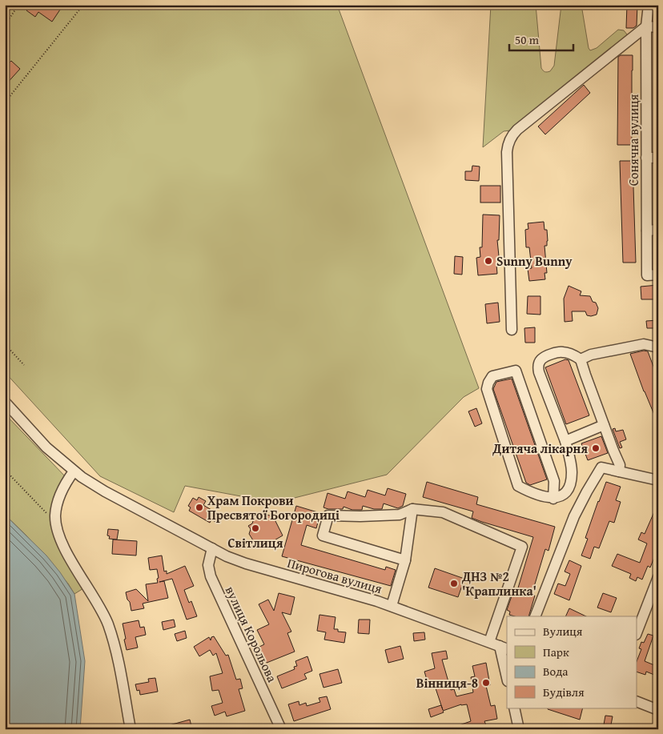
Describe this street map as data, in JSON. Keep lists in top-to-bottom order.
{
  "streets": {
    "street": ["Сонячна вулиця", "Пирогова вулиця", "вулиця Корольова"]
  },
  "crossings": [
    ["Пирогова вулиця", "вулиця Корольова"]
  ],
  "places": [
    "Sunny Bunny",
    "Дитяча лікарня",
    "Храм Покрови Пресвятої Богородиці",
    "Світлиця",
    "ДНЗ №2 'Краплинка'",
    "Вінниця-8"
  ],
  "legend": [
    "Вулиця",
    "Парк",
    "Вода",
    "Будівля"
  ],
  "scale_bar": "50 m"
}
